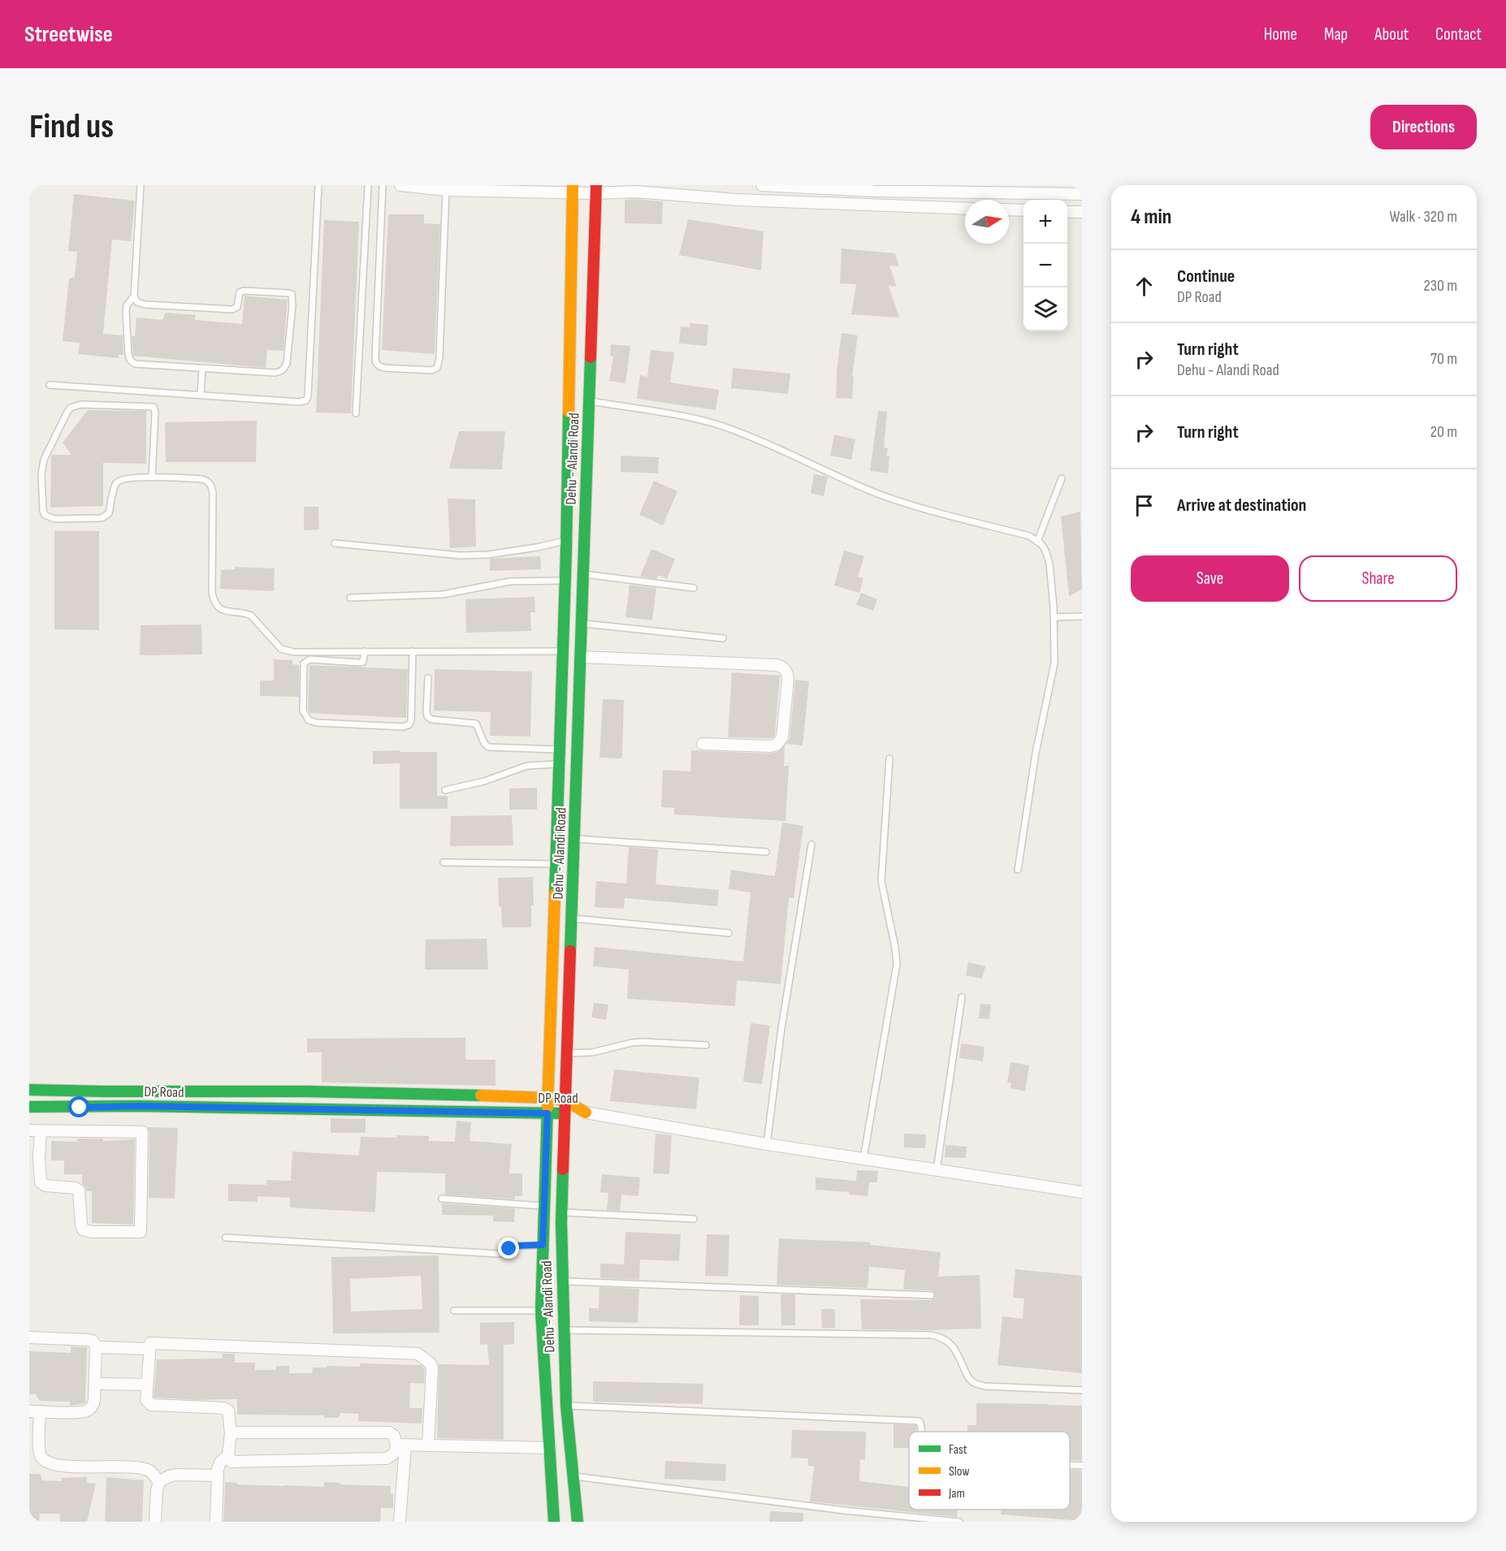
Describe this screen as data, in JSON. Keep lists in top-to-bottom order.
{
  "streets": {
    "main road": ["Dehu - Alandi Road", "DP Road"]
  },
  "crossings": [
    ["Dehu - Alandi Road", "DP Road"]
  ],
  "legend": ["Fast", "Slow", "Jam"],
  "north": "right",
  "page": {
    "header": "Streetwise",
    "nav": [
      "Home",
      "Map",
      "About",
      "Contact"
    ],
    "buttons": [
      "Directions",
      ["Save", "Share"]
    ],
    "title": "Find us",
    "heading": ["4 min", "Walk · 320 m"],
    "map_buttons": ["+", "−"],
    "list": [
      ["Continue", "DP Road", "230 m"],
      ["Turn right", "Dehu - Alandi Road", "70 m"],
      ["Turn right", "20 m"],
      "Arrive at destination"
    ]
  }
}
